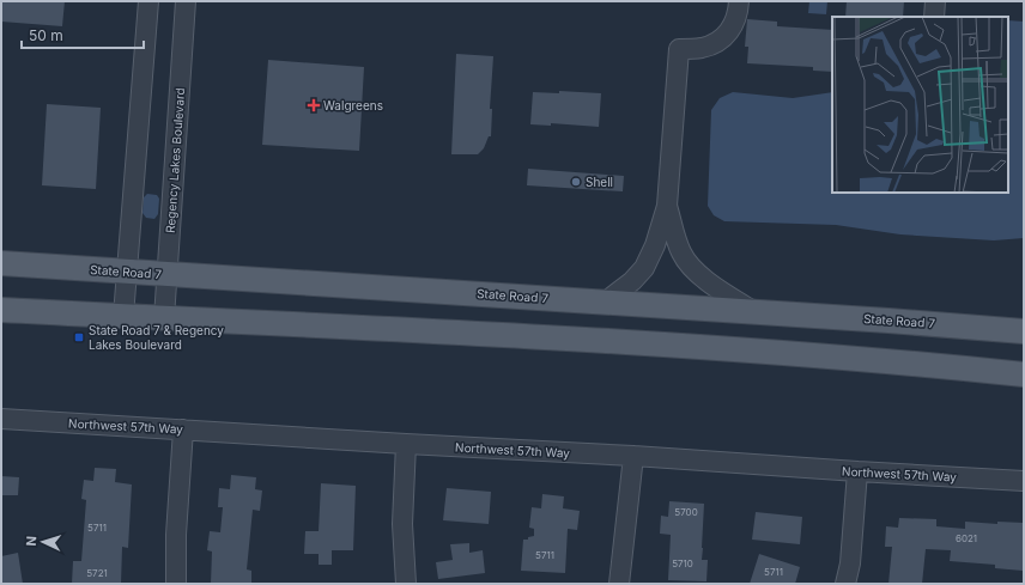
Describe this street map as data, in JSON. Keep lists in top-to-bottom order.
{
  "streets": {
    "main road": ["State Road 7"],
    "street": ["Regency Lakes Boulevard", "Northwest 57th Way"]
  },
  "crossings": [
    ["Regency Lakes Boulevard", "State Road 7"]
  ],
  "places": {
    "health": ["Walgreens"],
    "other": ["Shell"],
    "transit": ["State Road 7 & Regency Lakes Boulevard"]
  },
  "house_numbers": [
    "5700",
    "5711",
    "6021",
    "5711",
    "5710",
    "5711",
    "5721"
  ],
  "scale_bar": "50 m",
  "north": "left"
}
